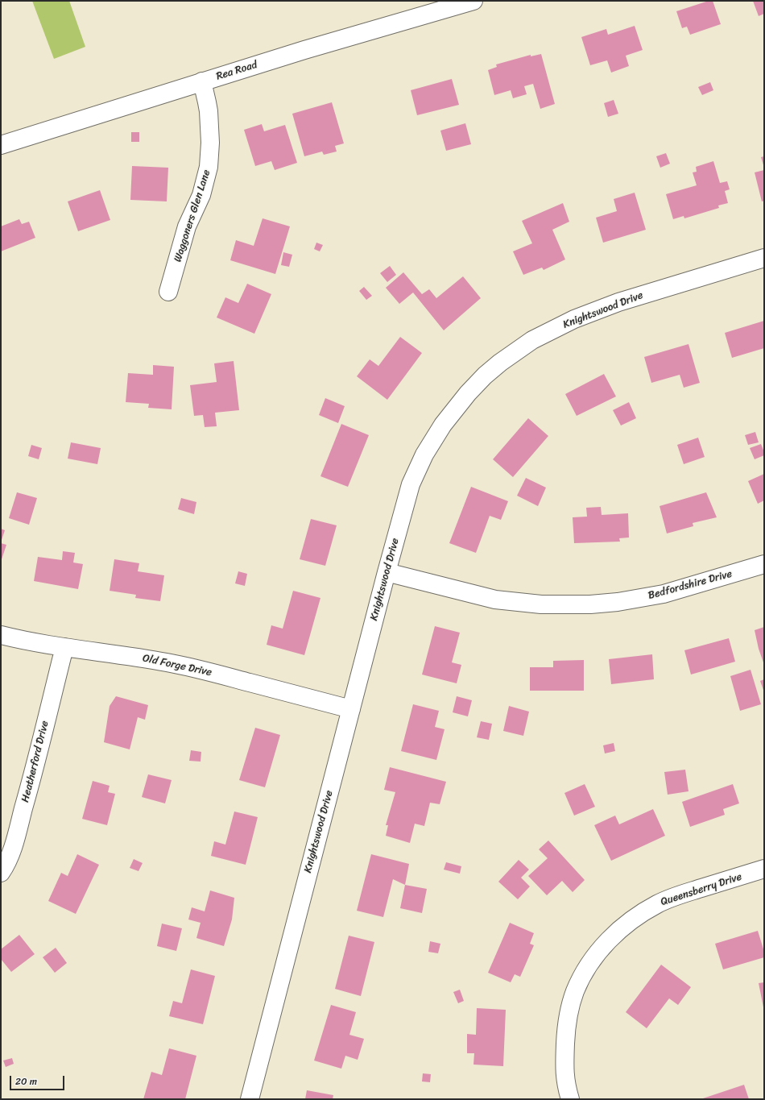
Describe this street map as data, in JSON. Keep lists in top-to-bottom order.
{
  "streets": {
    "street": [
      "Rea Road",
      "Waggoners Glen Lane",
      "Knightswood Drive",
      "Bedfordshire Drive",
      "Old Forge Drive",
      "Heatherford Drive",
      "Queensberry Drive"
    ]
  },
  "crossings": [
    ["Rea Road", "Waggoners Glen Lane"],
    ["Knightswood Drive", "Bedfordshire Drive"],
    ["Knightswood Drive", "Old Forge Drive"],
    ["Old Forge Drive", "Heatherford Drive"]
  ],
  "scale_bar": "20 m"
}
